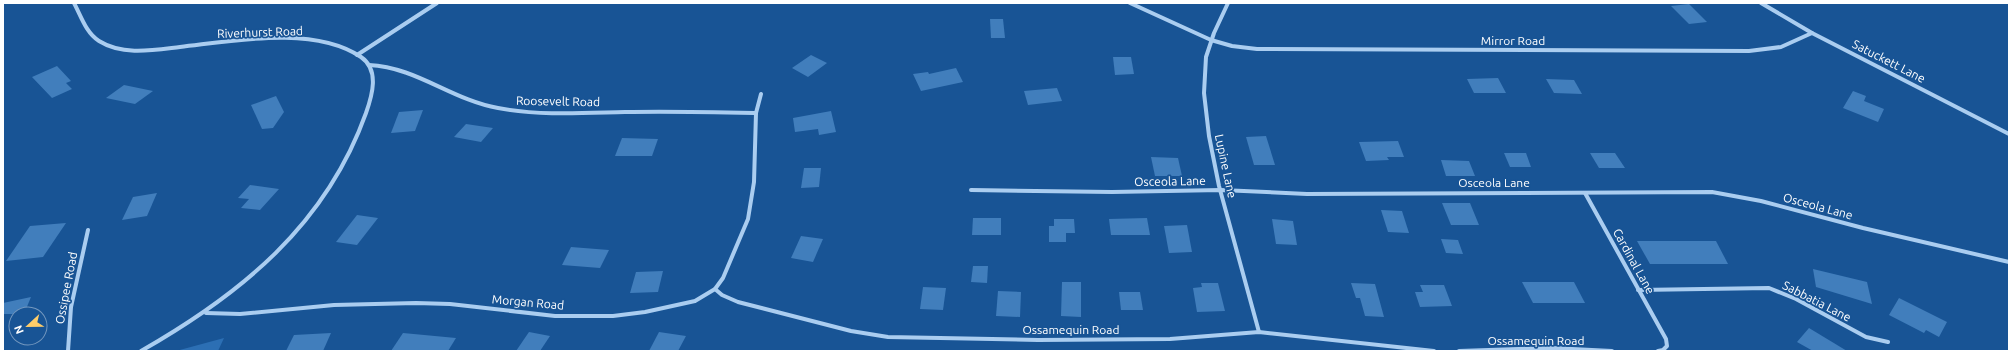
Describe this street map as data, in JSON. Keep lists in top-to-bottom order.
{
  "streets": {
    "street": [
      "Riverhurst Road",
      "Mirror Road",
      "Satuckett Lane",
      "Roosevelt Road",
      "Lupine Lane",
      "Osceola Lane",
      "Cardinal Lane",
      "Ossipee Road",
      "Sabbatia Lane",
      "Morgan Road",
      "Ossamequin Road"
    ]
  },
  "crossings": [
    ["Riverhurst Road", "Roosevelt Road"],
    ["Mirror Road", "Satuckett Lane"],
    ["Mirror Road", "Lupine Lane"],
    ["Roosevelt Road", "Morgan Road"],
    ["Lupine Lane", "Osceola Lane"],
    ["Lupine Lane", "Ossamequin Road"],
    ["Osceola Lane", "Cardinal Lane"],
    ["Cardinal Lane", "Sabbatia Lane"],
    ["Morgan Road", "Ossamequin Road"]
  ],
  "north": "left"
}
